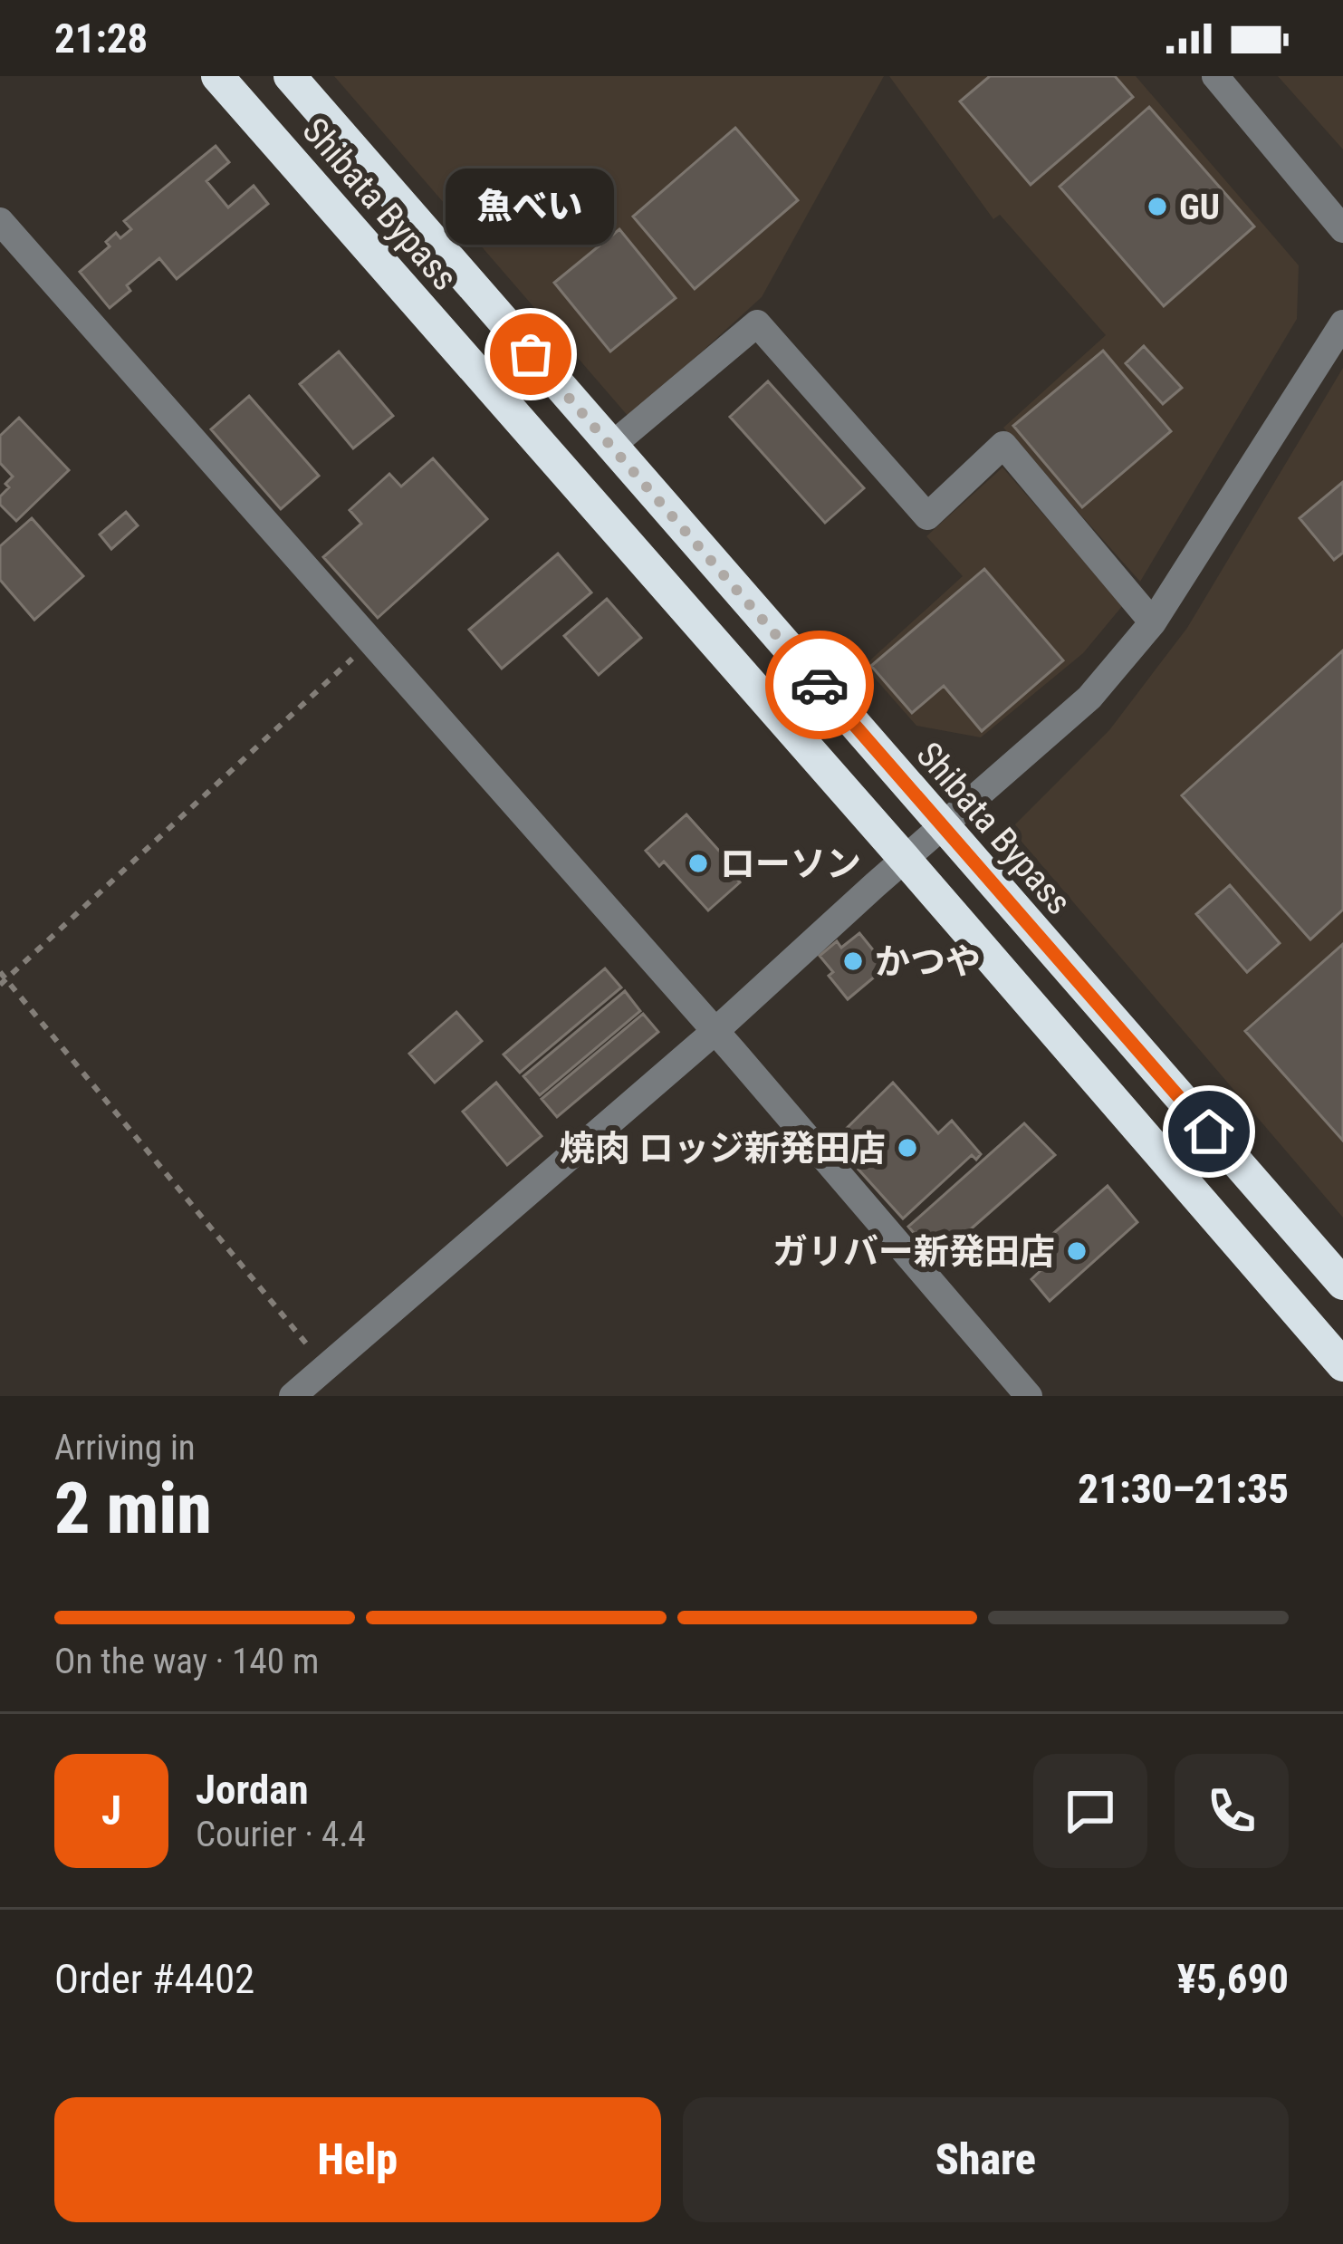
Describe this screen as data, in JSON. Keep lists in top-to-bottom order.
{
  "streets": {
    "highway": ["Shibata Bypass"]
  },
  "places": [
    "GU",
    "魚べい",
    "ローソン",
    "かつや",
    "焼肉 ロッジ新発田店",
    "ガリバー新発田店"
  ],
  "page": {
    "status": "21:28",
    "bubble": "魚べい",
    "heading": ["2 min", "Arriving in", "21:30–21:35"],
    "panel": [
      "Jordan",
      "Courier · 4.4",
      "Order #4402",
      "¥5,690"
    ],
    "bar": "On the way · 140 m",
    "round": "J",
    "buttons": ["Help", "Share"]
  }
}
